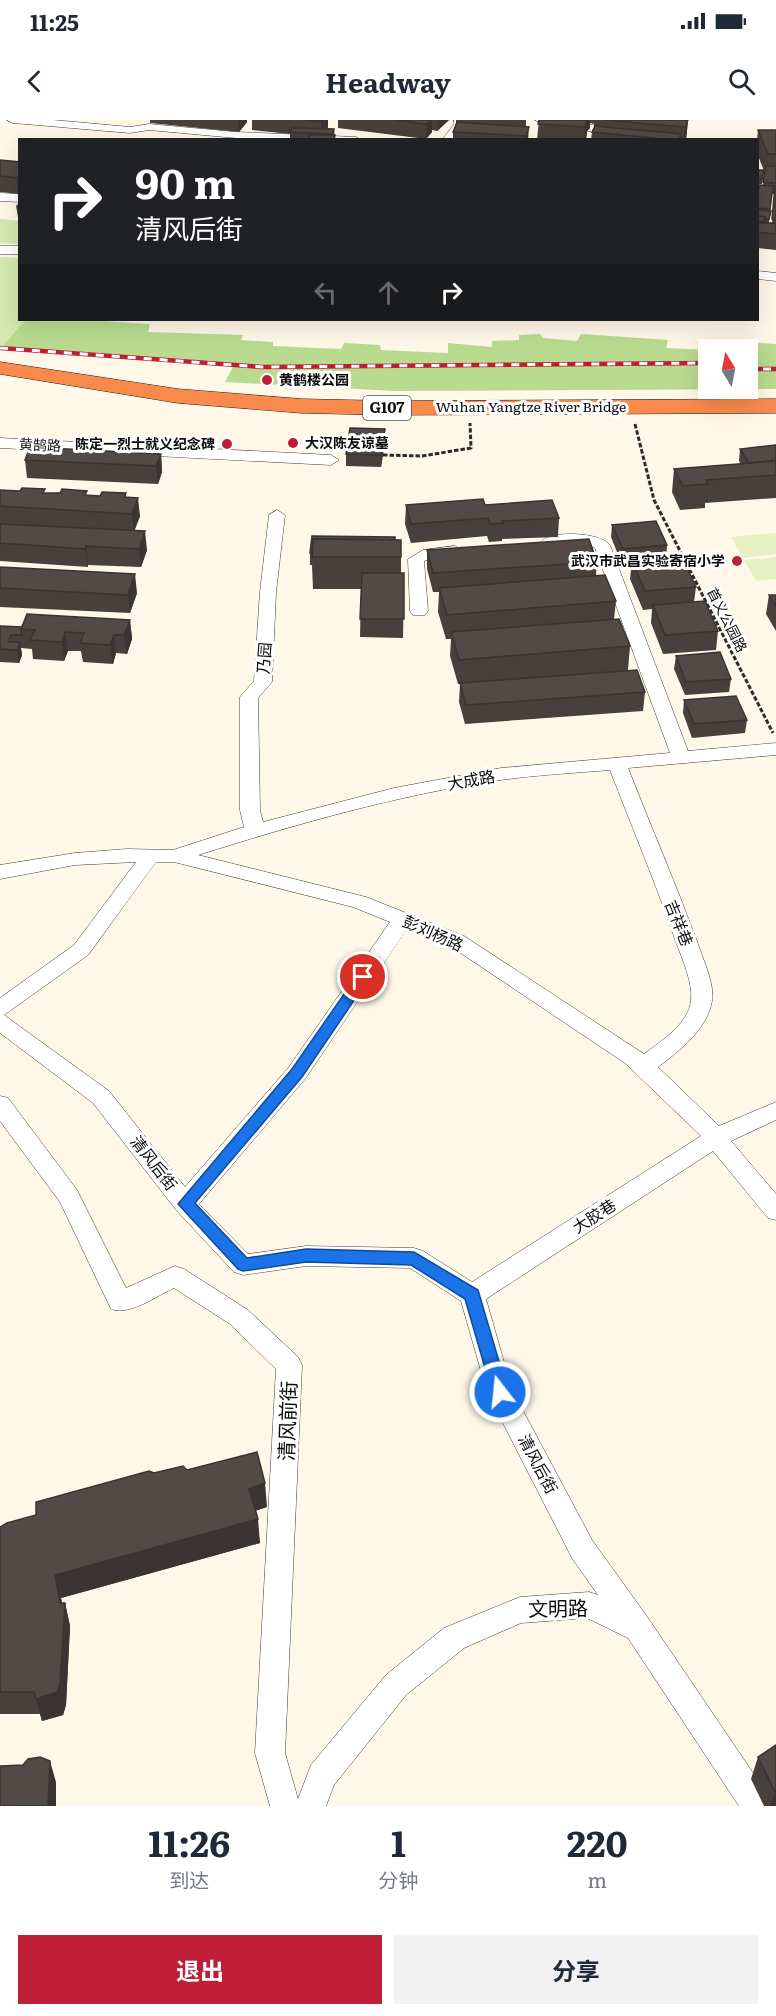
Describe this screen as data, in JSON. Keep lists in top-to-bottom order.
{
  "streets": {
    "highway": ["Wuhan Yangtze River Bridge", "G107"],
    "street": [
      "黄鹄路",
      "乃园",
      "大成路",
      "吉祥巷",
      "彭刘杨路",
      "清风后街",
      "大胶巷",
      "清风前街",
      "文明路"
    ],
    "path": ["首义公园路"]
  },
  "crossings": [
    ["Wuhan Yangtze River Bridge", "首义公园路"],
    ["乃园", "大成路"],
    ["大成路", "吉祥巷"],
    ["大成路", "彭刘杨路"],
    ["吉祥巷", "彭刘杨路"],
    ["彭刘杨路", "大胶巷"],
    ["清风后街", "大胶巷"],
    ["清风后街", "文明路"]
  ],
  "places": [
    "黄鹤楼公园",
    "大汉陈友谅墓",
    "陈定一烈士就义纪念碑",
    "武汉市武昌实验寄宿小学"
  ],
  "north": "top",
  "page": {
    "status": "11:25",
    "header": "Headway",
    "turn": ["90 m", "清风后街"],
    "eta": [
      "11:26",
      "到达",
      "1",
      "分钟",
      "220",
      "m"
    ],
    "buttons": ["退出", "分享"]
  }
}
